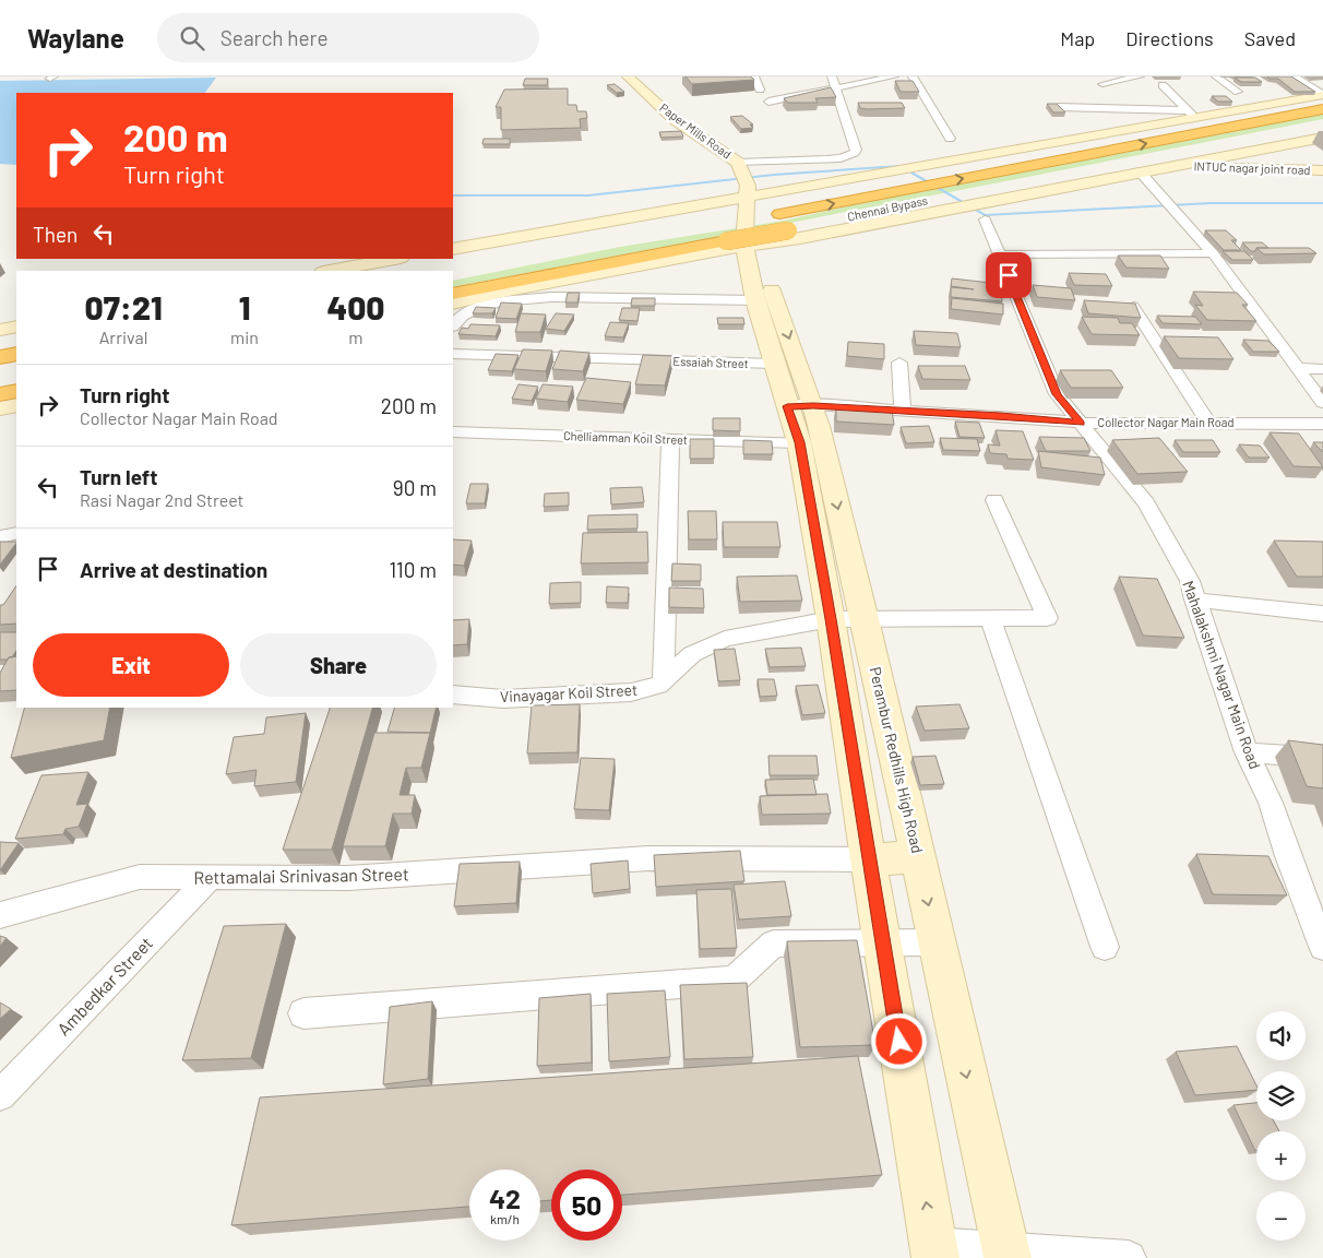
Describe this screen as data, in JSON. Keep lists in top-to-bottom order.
{
  "streets": {
    "highway": ["Chennai Bypass"],
    "street": [
      "Paper Mills Road",
      "INTUC nagar joint road",
      "Essaiah Street",
      "Collector Nagar Main Road",
      "Chelliamman Koil Street",
      "Mahalakshmi Nagar Main Road",
      "Vinayagar Koil Street",
      "Perambur Redhills High Road",
      "Rettamalai Srinivasan Street",
      "Ambedkar Street"
    ]
  },
  "crossings": [
    ["Chennai Bypass", "Perambur Redhills High Road"],
    ["Essaiah Street", "Perambur Redhills High Road"],
    ["Collector Nagar Main Road", "Mahalakshmi Nagar Main Road"],
    ["Collector Nagar Main Road", "Perambur Redhills High Road"],
    ["Chelliamman Koil Street", "Perambur Redhills High Road"],
    ["Vinayagar Koil Street", "Perambur Redhills High Road"],
    ["Perambur Redhills High Road", "Rettamalai Srinivasan Street"],
    ["Rettamalai Srinivasan Street", "Ambedkar Street"]
  ],
  "page": {
    "header": "Waylane",
    "search": "Search here",
    "nav": ["Map", "Directions", "Saved"],
    "turn": ["200 m", "Turn right"],
    "then": "Then",
    "eta": [
      "07:21",
      "Arrival",
      "1",
      "min",
      "400",
      "m"
    ],
    "list": [
      {
        "name": "Turn right",
        "note": "Collector Nagar Main Road",
        "value": "200 m"
      },
      {
        "name": "Turn left",
        "note": "Rasi Nagar 2nd Street",
        "value": "90 m"
      },
      {
        "name": "Arrive at destination",
        "value": "110 m"
      }
    ],
    "buttons": ["Exit", "Share"],
    "map_buttons": ["+", "−"],
    "speed": "42 km/h",
    "limit": "50"
  }
}
